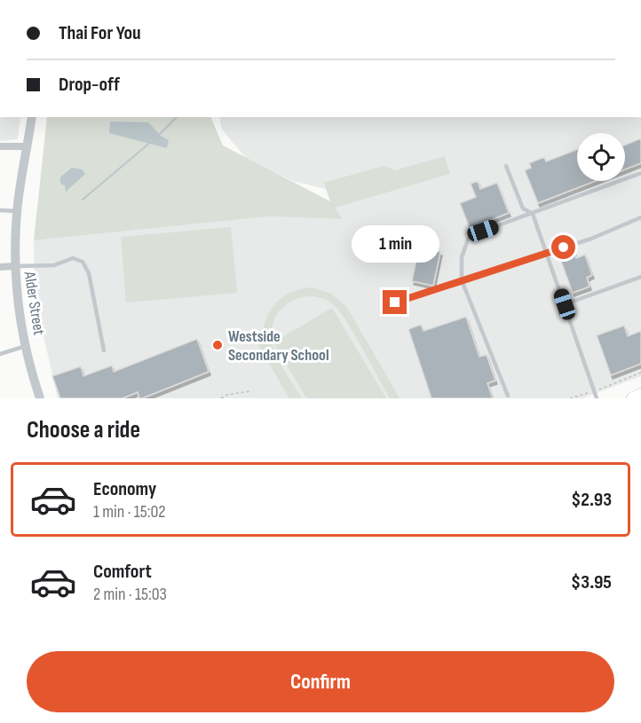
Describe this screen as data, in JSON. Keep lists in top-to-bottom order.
{
  "streets": {
    "street": ["Alder Street"]
  },
  "places": ["Westside Secondary School"],
  "page": {
    "banner": ["Thai For You", "Drop-off"],
    "bubble": "1 min",
    "heading": "Choose a ride",
    "list": [
      {
        "name": "Economy",
        "note": "1 min · 15:02",
        "value": "$2.93"
      },
      {
        "name": "Comfort",
        "note": "2 min · 15:03",
        "value": "$3.95"
      }
    ],
    "buttons": "Confirm"
  }
}
